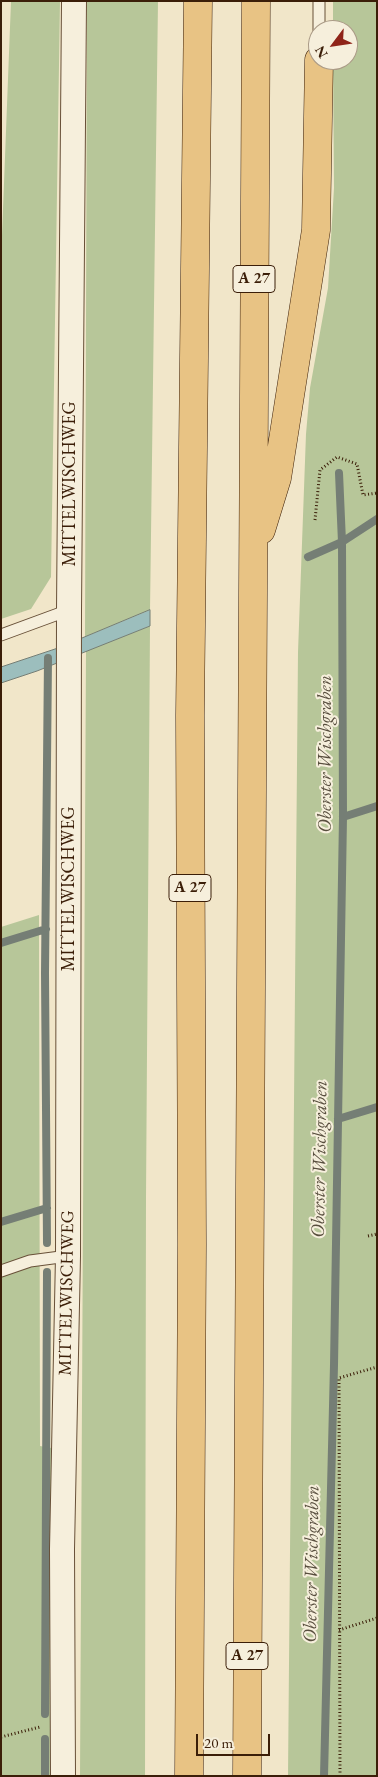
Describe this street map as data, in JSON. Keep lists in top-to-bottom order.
{
  "streets": {
    "highway": ["A 27"],
    "street": ["MITTELWISCHWEG"]
  },
  "water": ["Oberster Wischgraben"],
  "scale_bar": "20 m",
  "north": "bottom left"
}
